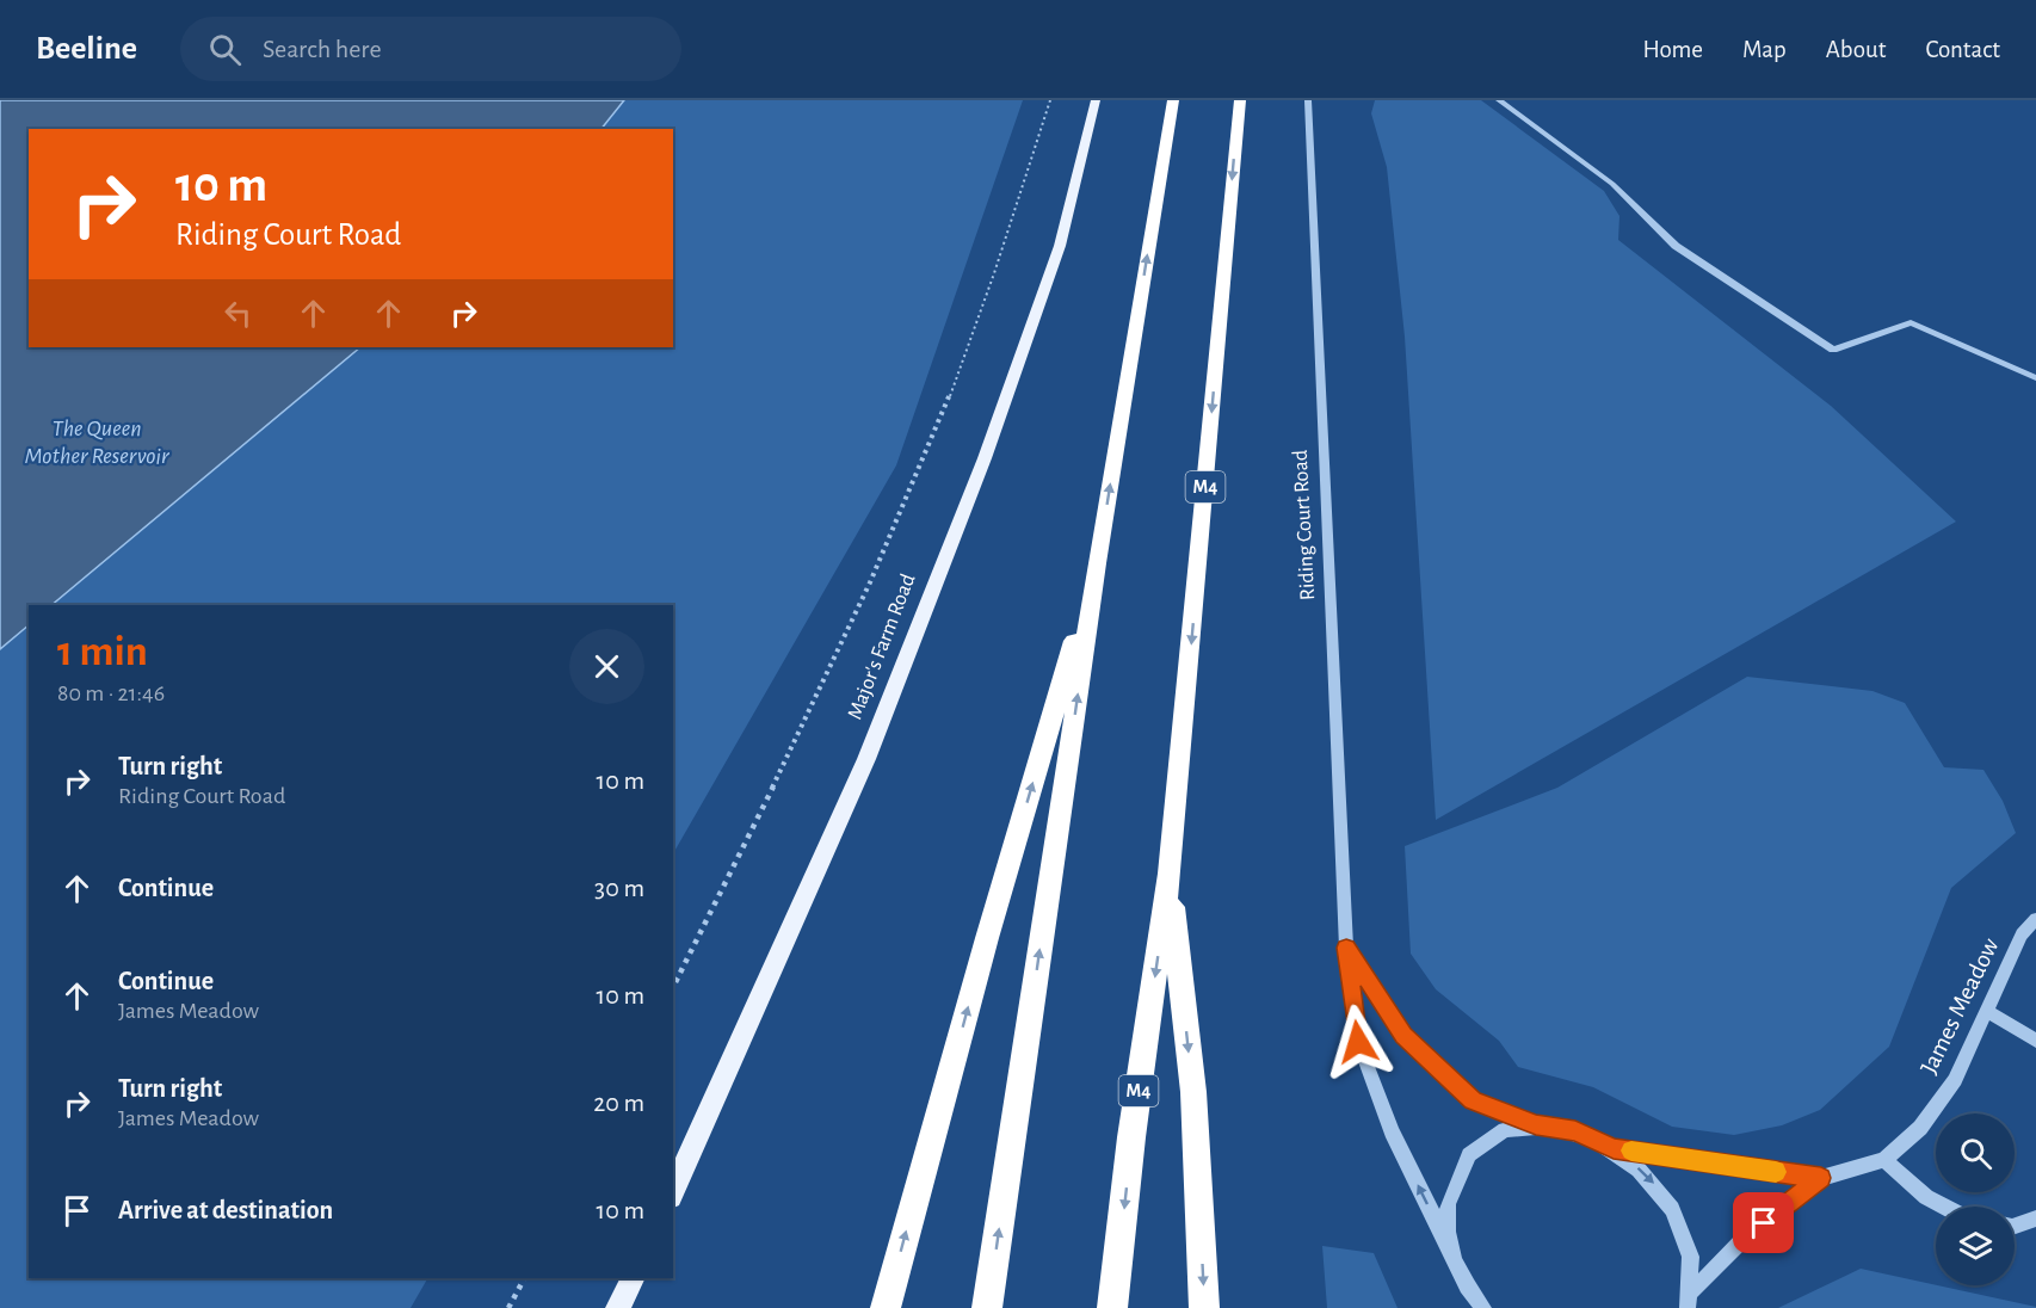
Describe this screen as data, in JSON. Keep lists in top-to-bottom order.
{
  "streets": {
    "highway": ["M4"],
    "main road": ["Major's Farm Road"],
    "street": ["Riding Court Road", "James Meadow"]
  },
  "water": ["The Queen Mother Reservoir"],
  "page": {
    "header": "Beeline",
    "search": "Search here",
    "nav": [
      "Home",
      "Map",
      "About",
      "Contact"
    ],
    "turn": ["10 m", "Riding Court Road"],
    "heading": ["1 min", "80 m · 21:46"],
    "list": [
      {
        "name": "Turn right",
        "note": "Riding Court Road",
        "value": "10 m"
      },
      {
        "name": "Continue",
        "value": "30 m"
      },
      {
        "name": "Continue",
        "note": "James Meadow",
        "value": "10 m"
      },
      {
        "name": "Turn right",
        "note": "James Meadow",
        "value": "20 m"
      },
      {
        "name": "Arrive at destination",
        "value": "10 m"
      }
    ]
  }
}
